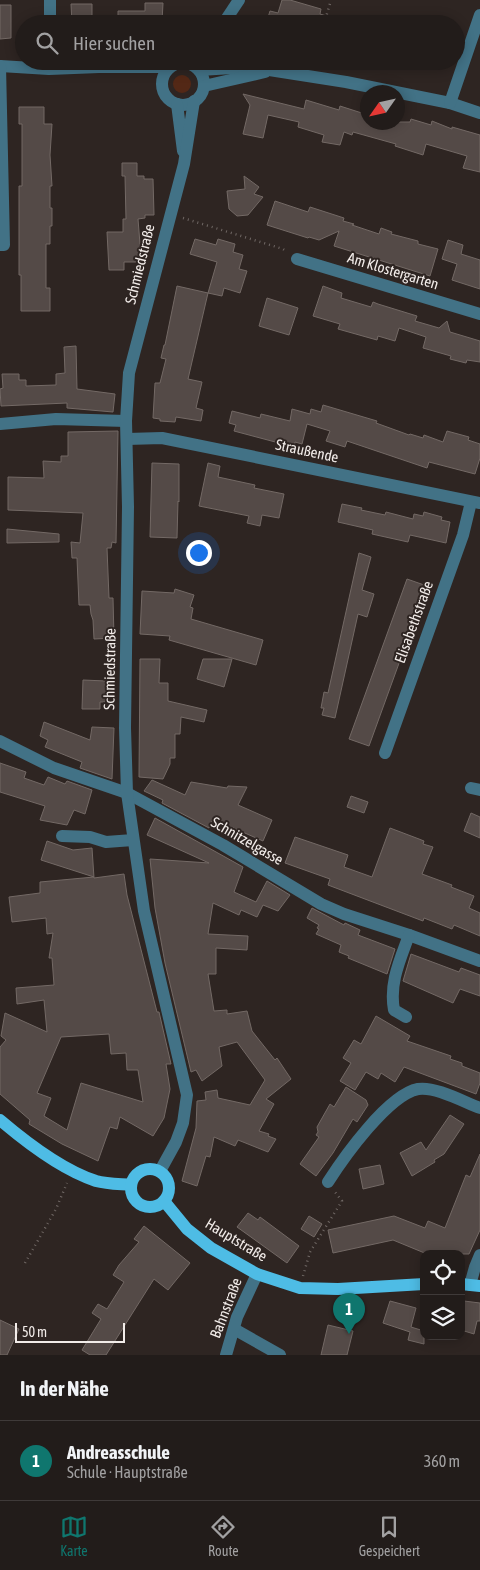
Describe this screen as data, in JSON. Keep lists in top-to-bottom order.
{
  "streets": {
    "main road": ["Hauptstraße"],
    "street": [
      "Schmiedstraße",
      "Am Klostergarten",
      "Straußende",
      "Elisabethstraße",
      "Schnitzelgasse",
      "Bahnstraße"
    ]
  },
  "crossings": [
    ["Schmiedstraße", "Straußende"],
    ["Schmiedstraße", "Schnitzelgasse"],
    ["Schmiedstraße", "Hauptstraße"],
    ["Straußende", "Elisabethstraße"],
    ["Hauptstraße", "Bahnstraße"]
  ],
  "scale_bar": "50 m",
  "north": "bottom left",
  "page": {
    "search": "Hier suchen",
    "pins": "1",
    "scale": "50 m",
    "heading": "In der Nähe",
    "list": [
      {
        "mark": "1",
        "name": "Andreasschule",
        "note": "Schule · Hauptstraße",
        "value": "360 m"
      }
    ],
    "nav": ["Karte", "Route", "Gespeichert"]
  }
}
